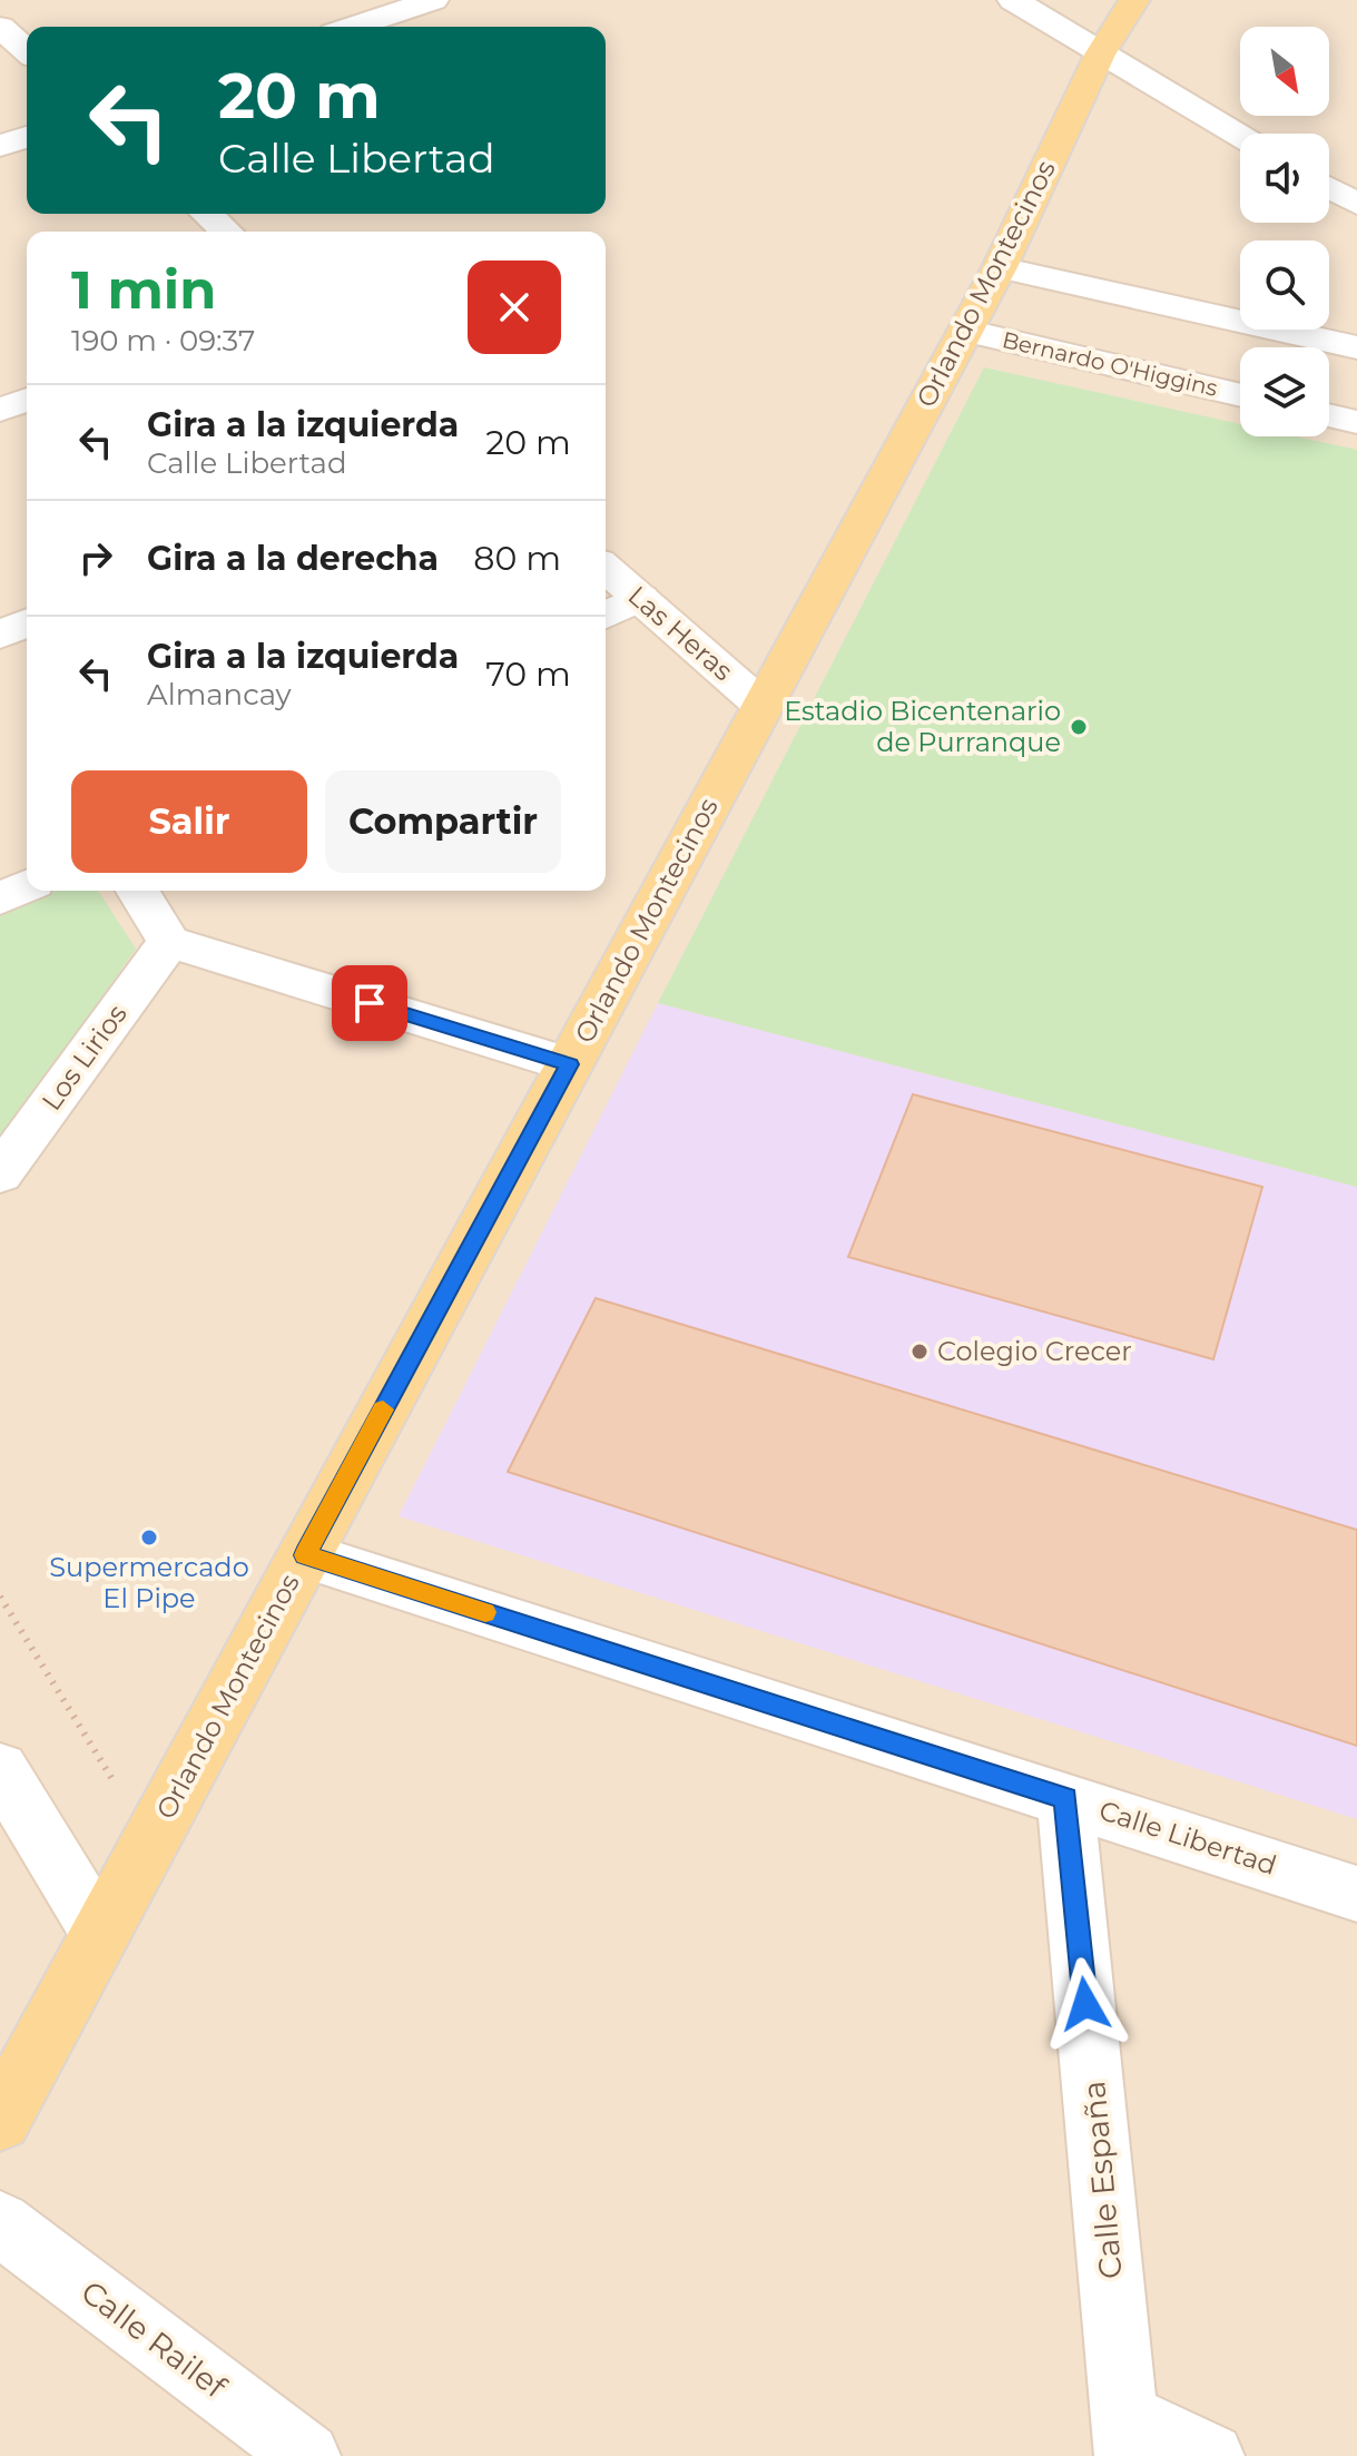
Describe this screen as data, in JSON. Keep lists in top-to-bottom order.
{
  "streets": {
    "main road": ["Orlando Montecinos"],
    "street": [
      "Bernardo O'Higgins",
      "Las Heras",
      "Los Lirios",
      "Calle Libertad",
      "Calle España",
      "Calle Railef"
    ]
  },
  "crossings": [
    ["Orlando Montecinos", "Bernardo O'Higgins"],
    ["Orlando Montecinos", "Las Heras"],
    ["Orlando Montecinos", "Calle Libertad"],
    ["Calle Libertad", "Calle España"]
  ],
  "places": ["Estadio Bicentenario de Purranque", "Colegio Crecer", "Supermercado El Pipe"],
  "north": "bottom right",
  "page": {
    "turn": ["20 m", "Calle Libertad"],
    "heading": ["1 min", "190 m · 09:37"],
    "list": [
      {
        "name": "Gira a la izquierda",
        "note": "Calle Libertad",
        "value": "20 m"
      },
      {
        "name": "Gira a la derecha",
        "value": "80 m"
      },
      {
        "name": "Gira a la izquierda",
        "note": "Almancay",
        "value": "70 m"
      }
    ],
    "buttons": ["Salir", "Compartir"]
  }
}
